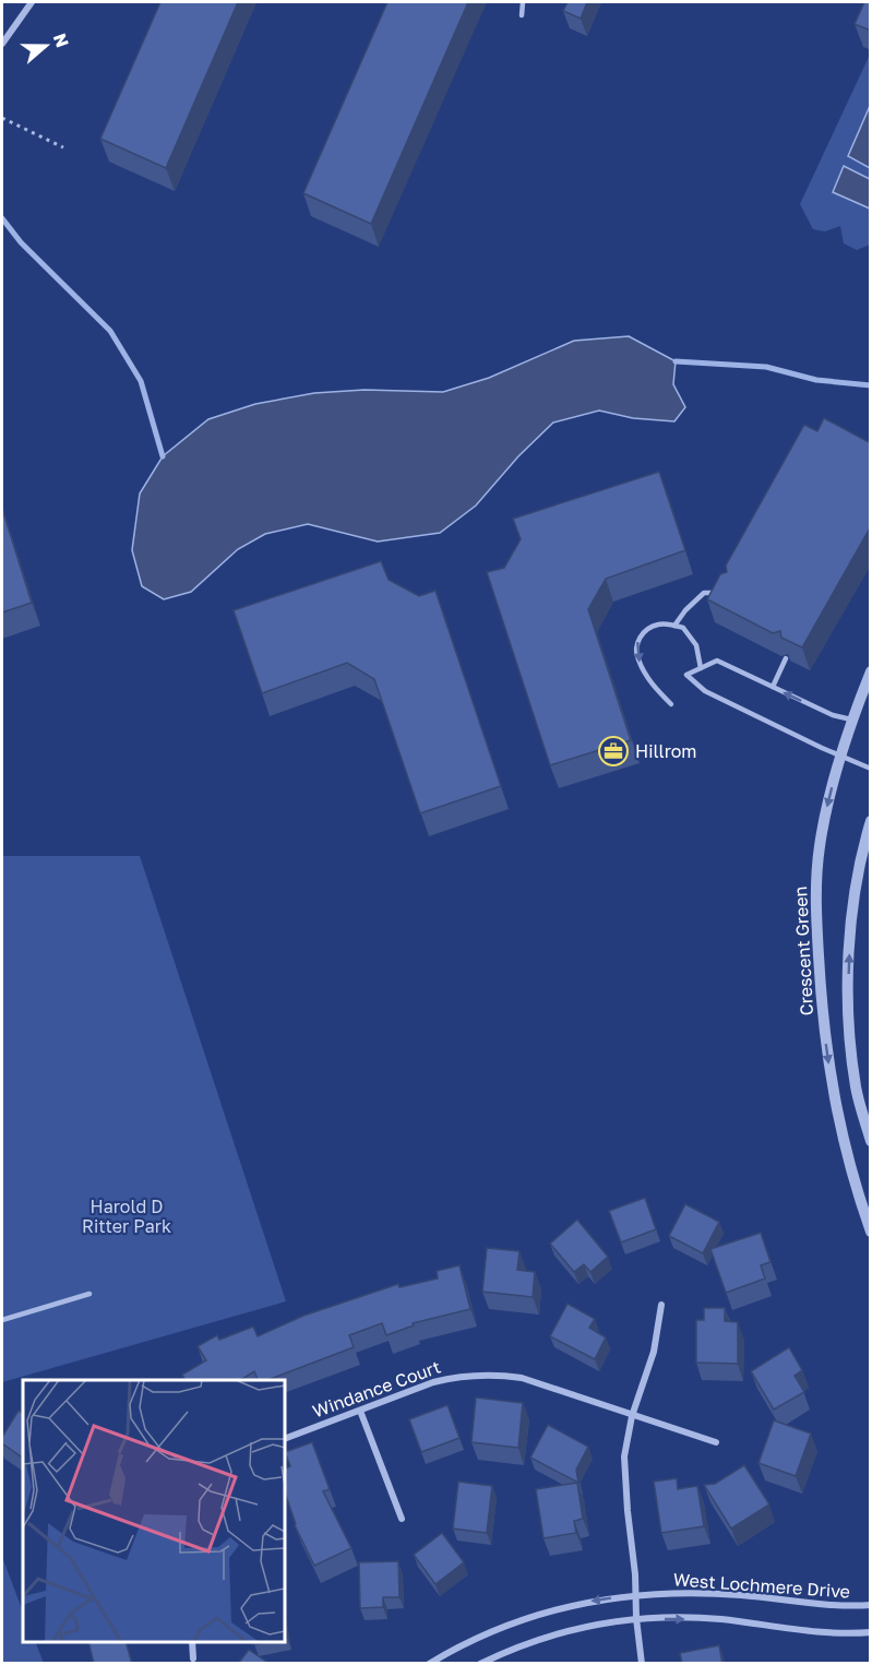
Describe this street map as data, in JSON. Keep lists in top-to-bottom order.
{
  "streets": {
    "street": ["Crescent Green", "Windance Court", "West Lochmere Drive"]
  },
  "parks": ["Harold D Ritter Park"],
  "places": {
    "office": ["Hillrom"]
  },
  "north": "right"
}
